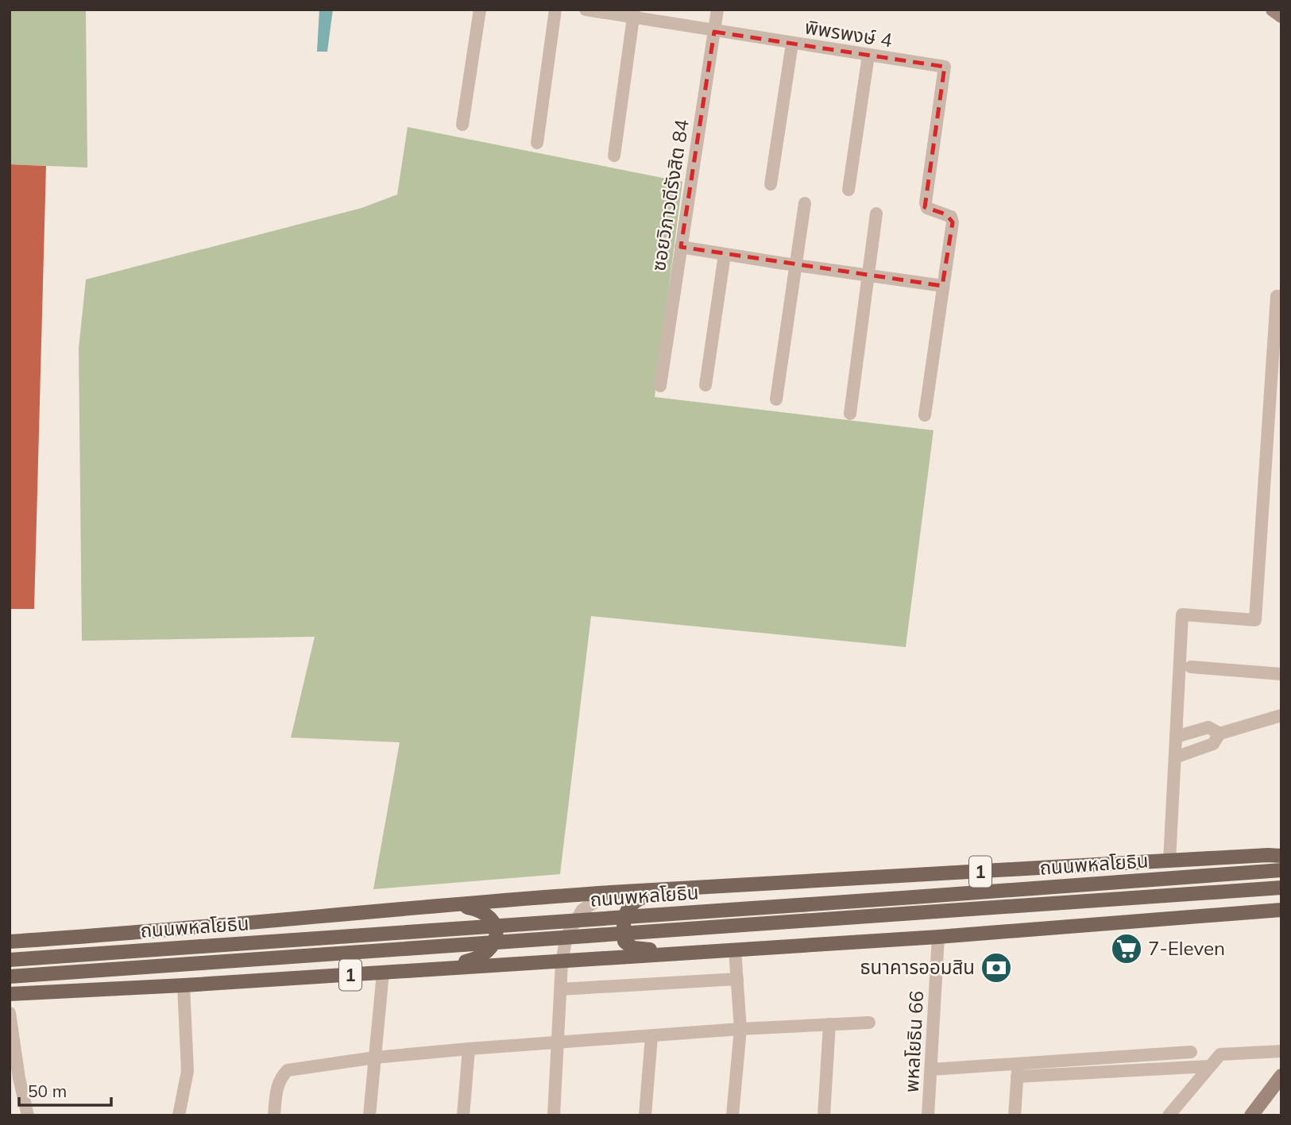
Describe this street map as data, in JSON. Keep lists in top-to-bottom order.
{
  "streets": {
    "main road": ["ถนนพหลโยธิน", "1"],
    "street": ["พิพรพงษ์ 4", "ซอยวิภาวดีรังสิต 84", "พหลโยธิน 66"]
  },
  "crossings": [
    ["พิพรพงษ์ 4", "ซอยวิภาวดีรังสิต 84"],
    ["1", "พหลโยธิน 66"]
  ],
  "places": {
    "supermarket": ["7-Eleven"],
    "bank": ["ธนาคารออมสิน"]
  },
  "scale_bar": "50 m"
}
